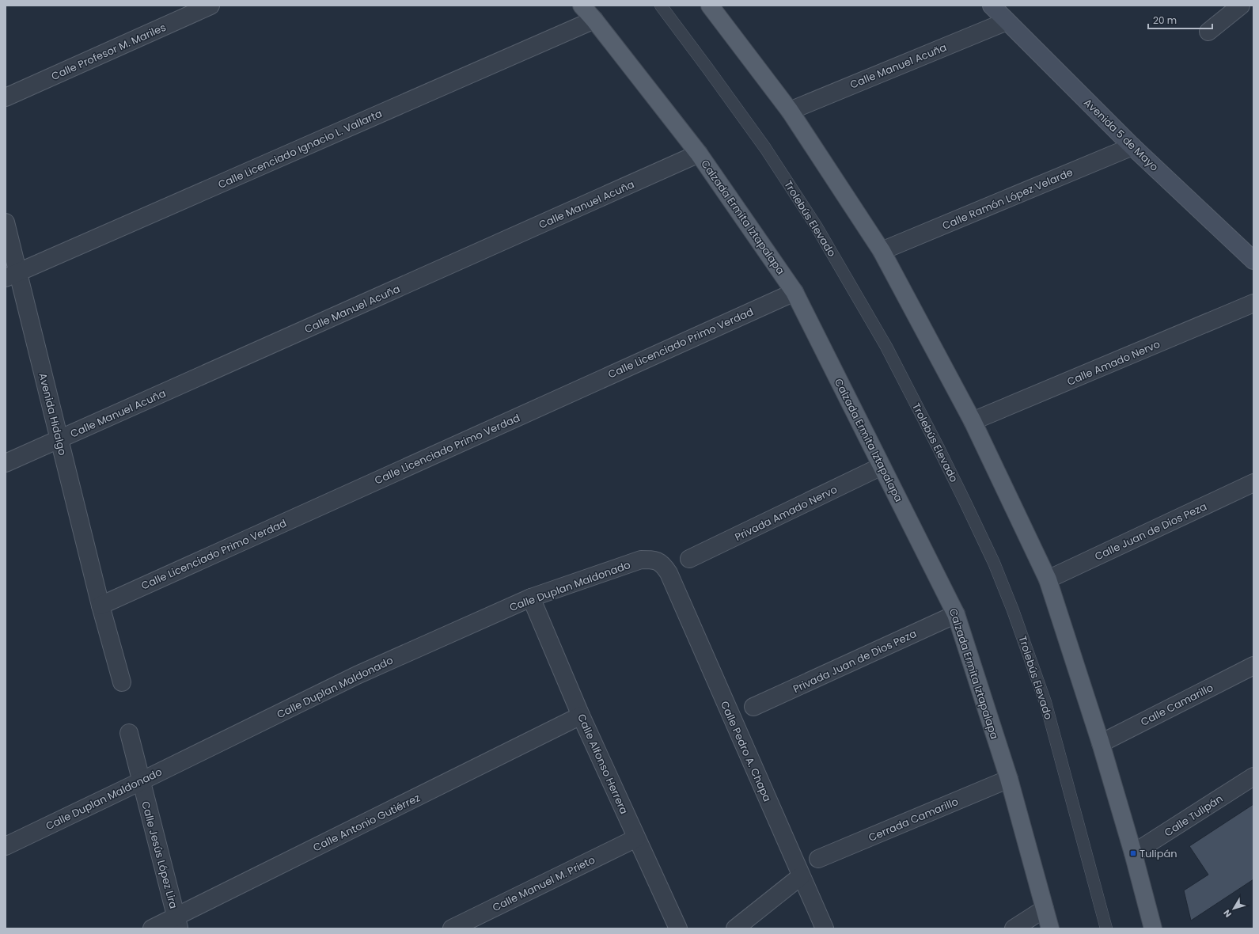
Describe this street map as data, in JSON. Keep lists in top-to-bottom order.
{
  "streets": {
    "main road": ["Calzada Ermita Iztapalapa"],
    "street": [
      "Calle Profesor M. Mariles",
      "Calle Manuel Acuña",
      "Avenida 5 de Mayo",
      "Calle Licenciado Ignacio L. Vallarta",
      "Calle Ramón López Velarde",
      "Calle Licenciado Primo Verdad",
      "Calle Amado Nervo",
      "Avenida Hidalgo",
      "Privada Amado Nervo",
      "Calle Juan de Dios Peza",
      "Calle Duplan Maldonado",
      "Privada Juan de Dios Peza",
      "Calle Camarillo",
      "Calle Pedro A. Chapa",
      "Calle Alfonso Herrera",
      "Calle Tulipán",
      "Cerrada Camarillo",
      "Calle Antonio Gutiérrez",
      "Calle Jesús López Lira",
      "Calle Manuel M. Prieto"
    ],
    "lane": ["Trolebús Elevado"]
  },
  "crossings": [
    ["Calle Manuel Acuña", "Avenida 5 de Mayo"],
    ["Calle Manuel Acuña", "Calzada Ermita Iztapalapa"],
    ["Calle Manuel Acuña", "Avenida Hidalgo"],
    ["Avenida 5 de Mayo", "Calle Ramón López Velarde"],
    ["Calle Licenciado Ignacio L. Vallarta", "Calzada Ermita Iztapalapa"],
    ["Calle Licenciado Ignacio L. Vallarta", "Avenida Hidalgo"],
    ["Calzada Ermita Iztapalapa", "Calle Licenciado Primo Verdad"],
    ["Calzada Ermita Iztapalapa", "Privada Amado Nervo"],
    ["Calzada Ermita Iztapalapa", "Privada Juan de Dios Peza"],
    ["Calzada Ermita Iztapalapa", "Cerrada Camarillo"],
    ["Calle Licenciado Primo Verdad", "Avenida Hidalgo"],
    ["Calle Duplan Maldonado", "Calle Pedro A. Chapa"],
    ["Calle Duplan Maldonado", "Calle Alfonso Herrera"],
    ["Calle Duplan Maldonado", "Calle Jesús López Lira"],
    ["Calle Alfonso Herrera", "Calle Antonio Gutiérrez"],
    ["Calle Alfonso Herrera", "Calle Manuel M. Prieto"],
    ["Calle Antonio Gutiérrez", "Calle Jesús López Lira"]
  ],
  "places": {
    "transit": ["Tulipán"]
  },
  "scale_bar": "20 m",
  "north": "bottom left"
}
